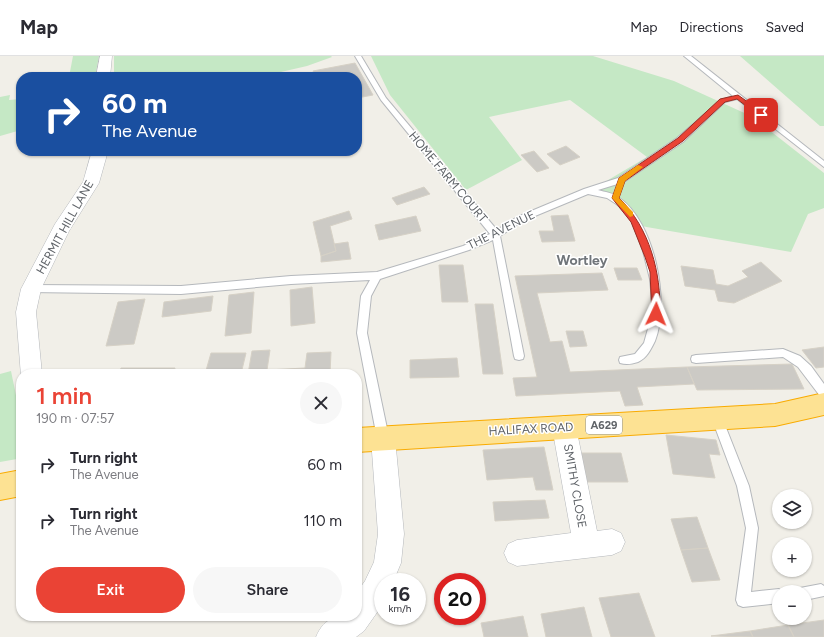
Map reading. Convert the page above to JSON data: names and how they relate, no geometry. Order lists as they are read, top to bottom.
{
  "streets": {
    "highway": ["A629", "HALIFAX ROAD"],
    "street": ["HERMIT HILL LANE", "SMITHY CLOSE"],
    "lane": ["HOME FARM COURT", "THE AVENUE"]
  },
  "crossings": [
    ["HOME FARM COURT", "THE AVENUE"],
    ["HERMIT HILL LANE", "THE AVENUE"],
    ["HALIFAX ROAD", "SMITHY CLOSE"]
  ],
  "districts": ["Wortley"],
  "page": {
    "header": "Map",
    "nav": ["Map", "Directions", "Saved"],
    "turn": ["60 m", "The Avenue"],
    "heading": ["1 min", "190 m · 07:57"],
    "list": [
      {
        "name": "Turn right",
        "note": "The Avenue",
        "value": "60 m"
      },
      {
        "name": "Turn right",
        "note": "The Avenue",
        "value": "110 m"
      }
    ],
    "map_buttons": ["+", "−"],
    "buttons": ["Exit", "Share"],
    "speed": "16 km/h",
    "limit": "20"
  }
}
